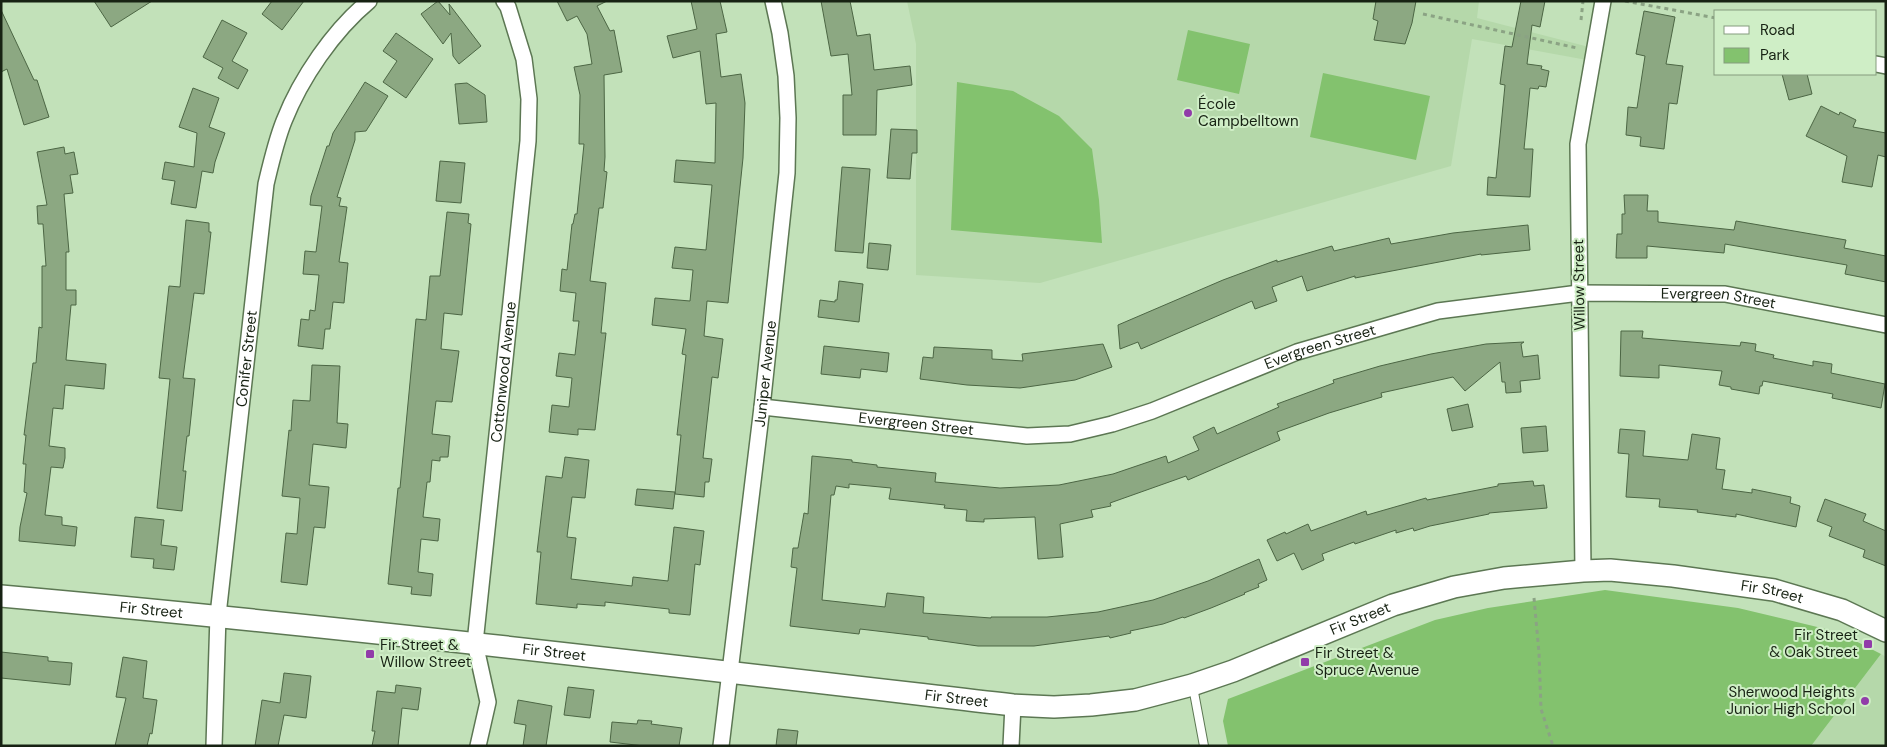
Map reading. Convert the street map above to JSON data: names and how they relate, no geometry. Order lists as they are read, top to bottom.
{
  "streets": {
    "street": [
      "Willow Street",
      "Evergreen Street",
      "Conifer Street",
      "Cottonwood Avenue",
      "Juniper Avenue",
      "Fir Street"
    ]
  },
  "crossings": [
    ["Willow Street", "Evergreen Street"],
    ["Willow Street", "Fir Street"],
    ["Evergreen Street", "Juniper Avenue"],
    ["Conifer Street", "Fir Street"],
    ["Cottonwood Avenue", "Fir Street"],
    ["Juniper Avenue", "Fir Street"]
  ],
  "places": {
    "other": ["École Campbelltown", "Sherwood Heights Junior High School"],
    "transit": ["Fir Street & Oak Street", "Fir Street & Willow Street", "Fir Street & Spruce Avenue"]
  },
  "legend": ["Road", "Park"]
}
